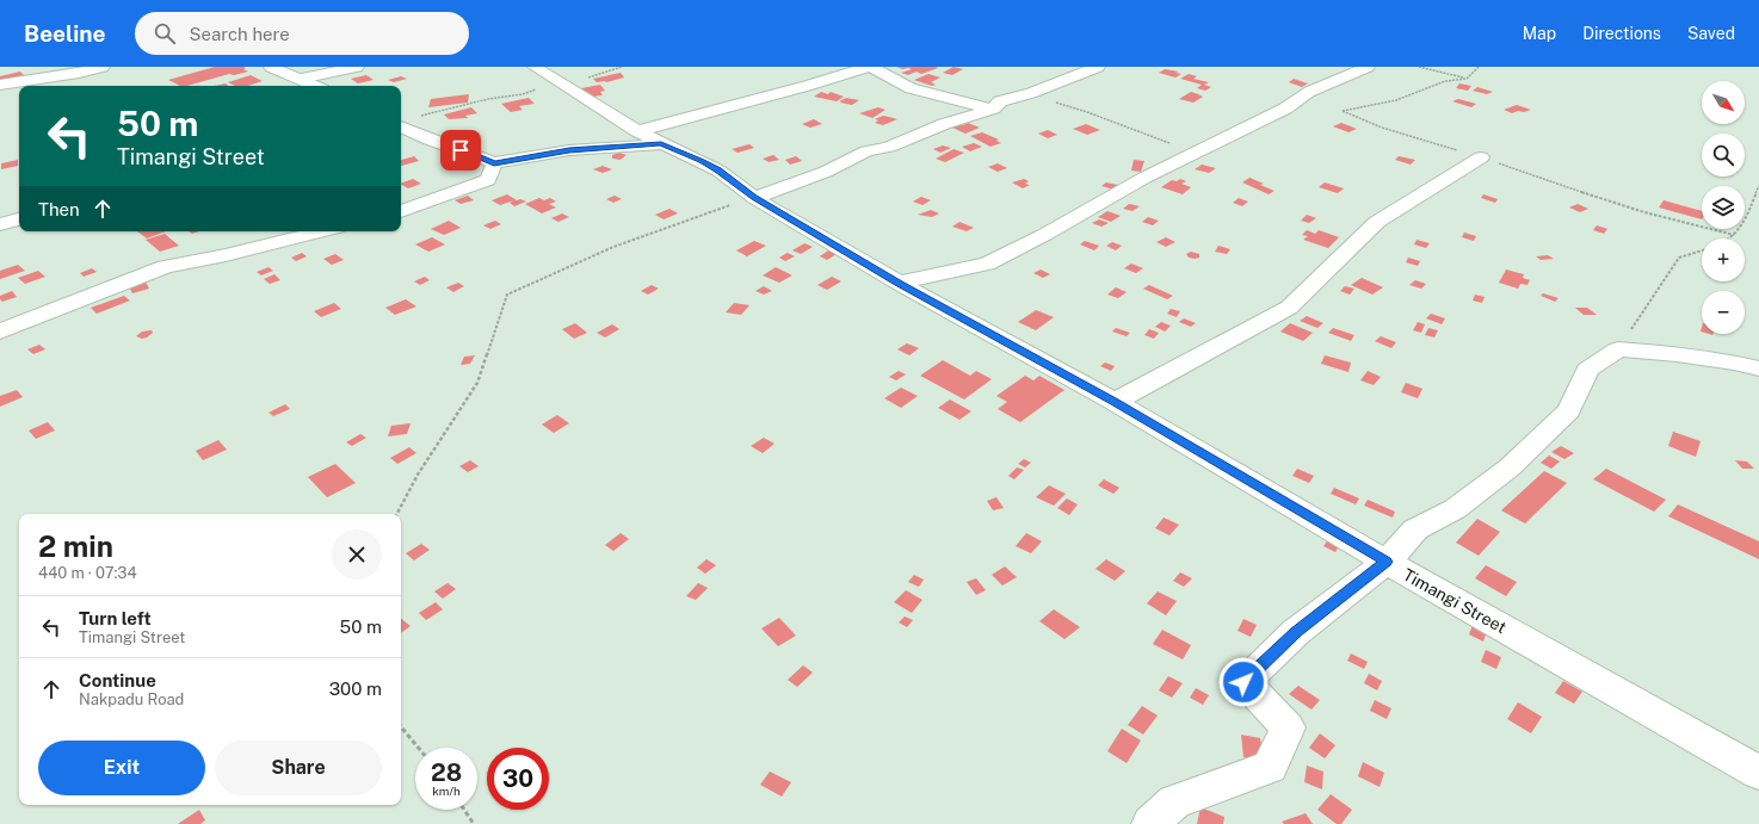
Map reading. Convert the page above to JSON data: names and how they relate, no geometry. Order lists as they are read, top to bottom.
{
  "streets": {
    "street": ["Timangi Street"]
  },
  "north": "bottom right",
  "page": {
    "header": "Beeline",
    "search": "Search here",
    "nav": ["Map", "Directions", "Saved"],
    "map_buttons": ["+", "−"],
    "turn": ["50 m", "Timangi Street"],
    "then": "Then",
    "heading": ["2 min", "440 m · 07:34"],
    "list": [
      {
        "name": "Turn left",
        "note": "Timangi Street",
        "value": "50 m"
      },
      {
        "name": "Continue",
        "note": "Nakpadu Road",
        "value": "300 m"
      }
    ],
    "buttons": ["Exit", "Share"],
    "speed": "28 km/h",
    "limit": "30"
  }
}
